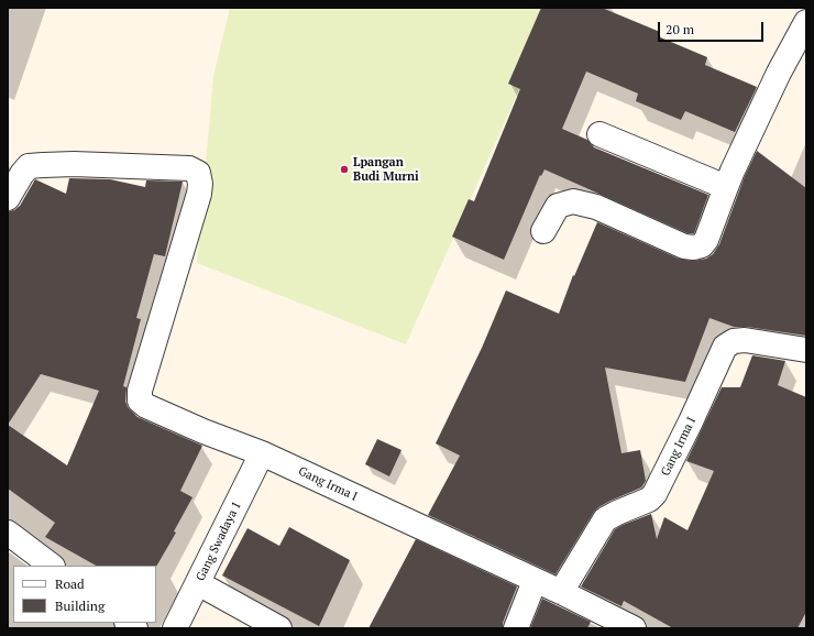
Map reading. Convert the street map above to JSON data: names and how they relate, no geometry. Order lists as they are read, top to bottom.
{
  "streets": {
    "street": ["Gang Irma I", "Gang Swadaya 1"]
  },
  "crossings": [
    ["Gang Irma I", "Gang Swadaya 1"]
  ],
  "places": ["Lpangan Budi Murni"],
  "legend": ["Road", "Building"],
  "scale_bar": "20 m"
}
